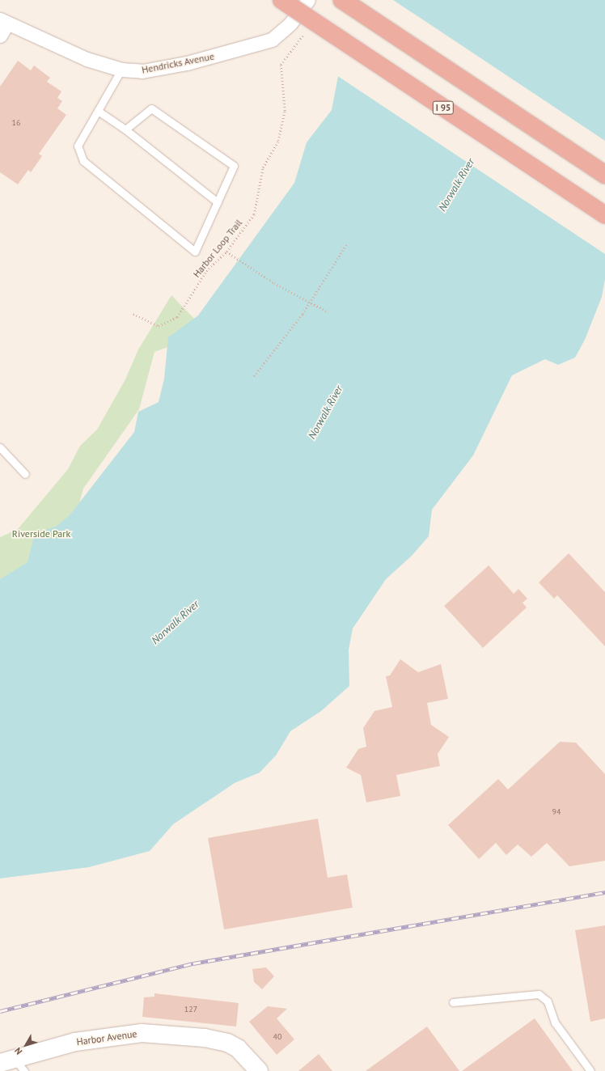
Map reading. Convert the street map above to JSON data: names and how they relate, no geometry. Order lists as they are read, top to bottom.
{
  "streets": {
    "highway": ["I 95"],
    "main road": ["Harbor Avenue"],
    "street": ["Hendricks Avenue"],
    "path": ["Harbor Loop Trail"]
  },
  "water": ["Norwalk River"],
  "parks": ["Riverside Park"],
  "house_numbers": [
    "16",
    "94",
    "127",
    "40"
  ],
  "north": "bottom left"
}
